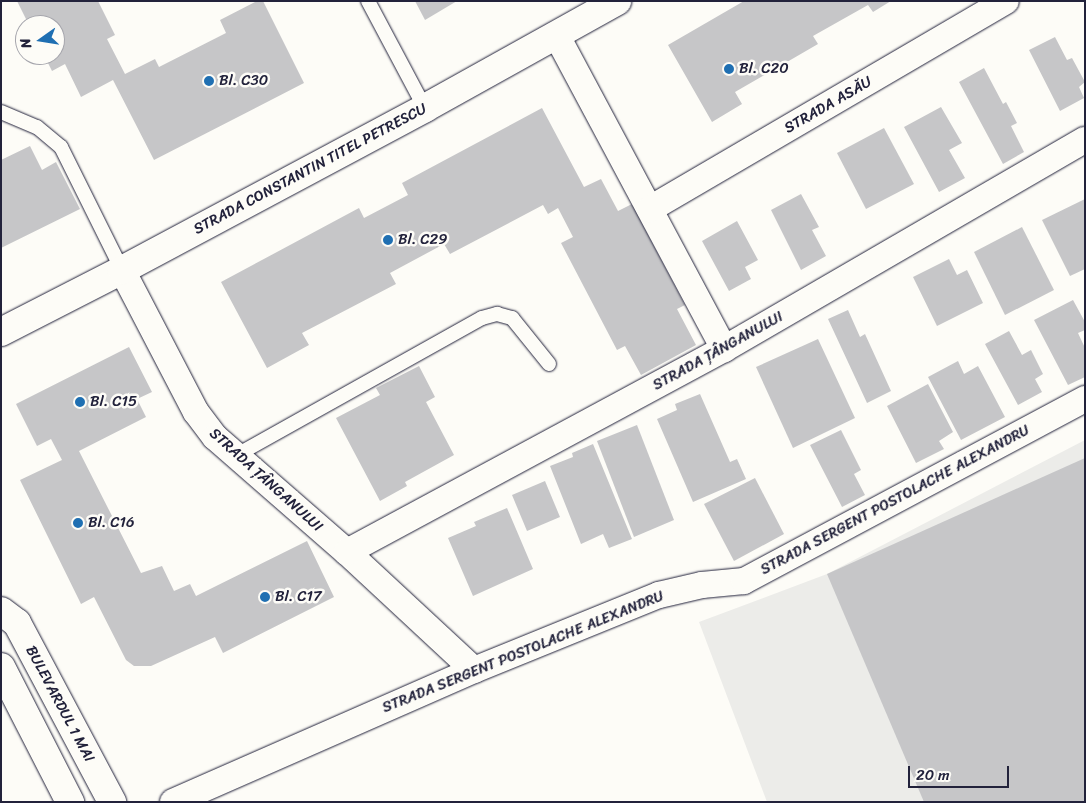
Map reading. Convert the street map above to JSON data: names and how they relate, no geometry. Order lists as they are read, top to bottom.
{
  "streets": {
    "street": [
      "STRADA ASĂU",
      "STRADA CONSTANTIN TITEL PETRESCU",
      "STRADA ȚÂNGANULUI",
      "STRADA SERGENT POSTOLACHE ALEXANDRU",
      "BULEVARDUL 1 MAI"
    ]
  },
  "crossings": [
    ["STRADA CONSTANTIN TITEL PETRESCU", "STRADA ȚÂNGANULUI"],
    ["STRADA ȚÂNGANULUI", "STRADA SERGENT POSTOLACHE ALEXANDRU"]
  ],
  "places": [
    "Bl. C20",
    "Bl. C30",
    "Bl. C29",
    "Bl. C15",
    "Bl. C16",
    "Bl. C17"
  ],
  "scale_bar": "20 m",
  "north": "left"
}
